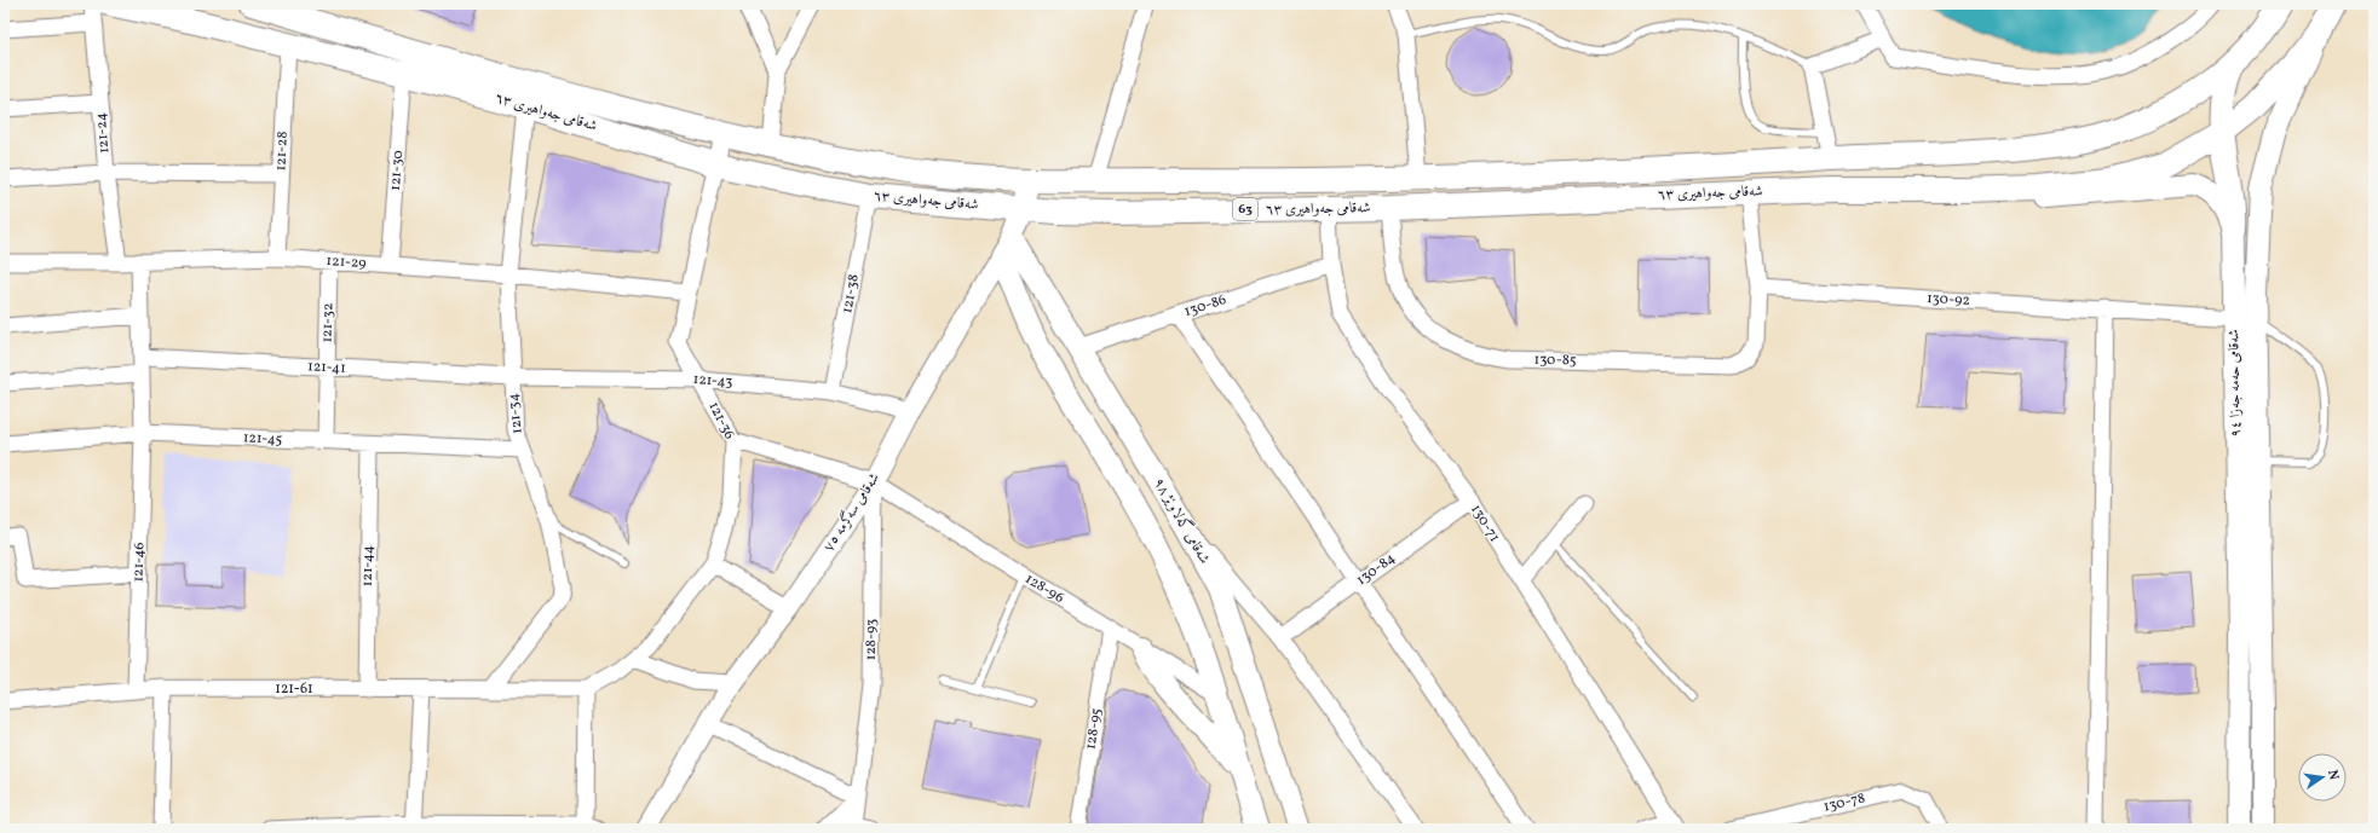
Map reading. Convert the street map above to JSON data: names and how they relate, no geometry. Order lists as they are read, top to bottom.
{
  "streets": {
    "main road": [
      "شەقامی جەواهیری ٦٣",
      "63",
      "شەقامی حەمە جەزا ٩٤",
      "شەقامی سەگرمە ٧٥",
      "شەقامی گەلاوێژ ٩٨"
    ],
    "street": [
      "121-24",
      "121-28",
      "121-30",
      "121-29",
      "121-38",
      "130-92",
      "130-86",
      "121-32",
      "130-85",
      "121-41",
      "121-43",
      "121-34",
      "121-36",
      "121-45",
      "130-71",
      "121-46",
      "121-44",
      "130-84",
      "128-96",
      "128-93",
      "121-61",
      "128-95",
      "130-78"
    ]
  },
  "crossings": [
    ["شەقامی جەواهیری ٦٣", "121-28"],
    ["شەقامی جەواهیری ٦٣", "121-30"],
    ["شەقامی جەواهیری ٦٣", "121-38"],
    ["شەقامی جەواهیری ٦٣", "130-85"],
    ["شەقامی جەواهیری ٦٣", "شەقامی حەمە جەزا ٩٤"],
    ["شەقامی جەواهیری ٦٣", "121-34"],
    ["شەقامی جەواهیری ٦٣", "121-36"],
    ["شەقامی جەواهیری ٦٣", "شەقامی سەگرمە ٧٥"],
    ["شەقامی جەواهیری ٦٣", "130-71"],
    ["121-24", "121-29"],
    ["121-28", "121-29"],
    ["121-30", "121-29"],
    ["121-29", "121-32"],
    ["121-29", "121-34"],
    ["121-29", "121-36"],
    ["121-29", "121-46"],
    ["121-38", "121-43"],
    ["130-92", "130-85"],
    ["130-92", "شەقامی حەمە جەزا ٩٤"],
    ["130-86", "شەقامی گەلاوێژ ٩٨"],
    ["130-86", "130-71"],
    ["121-32", "121-41"],
    ["121-32", "121-45"],
    ["121-41", "121-43"],
    ["121-41", "121-34"],
    ["121-41", "121-46"],
    ["121-43", "121-34"],
    ["121-43", "121-36"],
    ["121-43", "شەقامی سەگرمە ٧٥"],
    ["121-34", "121-45"],
    ["121-34", "121-61"],
    ["121-36", "128-96"],
    ["121-36", "121-61"],
    ["121-45", "121-46"],
    ["121-45", "121-44"],
    ["شەقامی سەگرمە ٧٥", "شەقامی گەلاوێژ ٩٨"],
    ["شەقامی سەگرمە ٧٥", "128-96"],
    ["شەقامی سەگرمە ٧٥", "128-93"],
    ["130-71", "130-84"],
    ["121-46", "121-61"],
    ["121-44", "121-61"],
    ["128-96", "128-93"],
    ["128-96", "128-95"]
  ],
  "north": "right"
}
